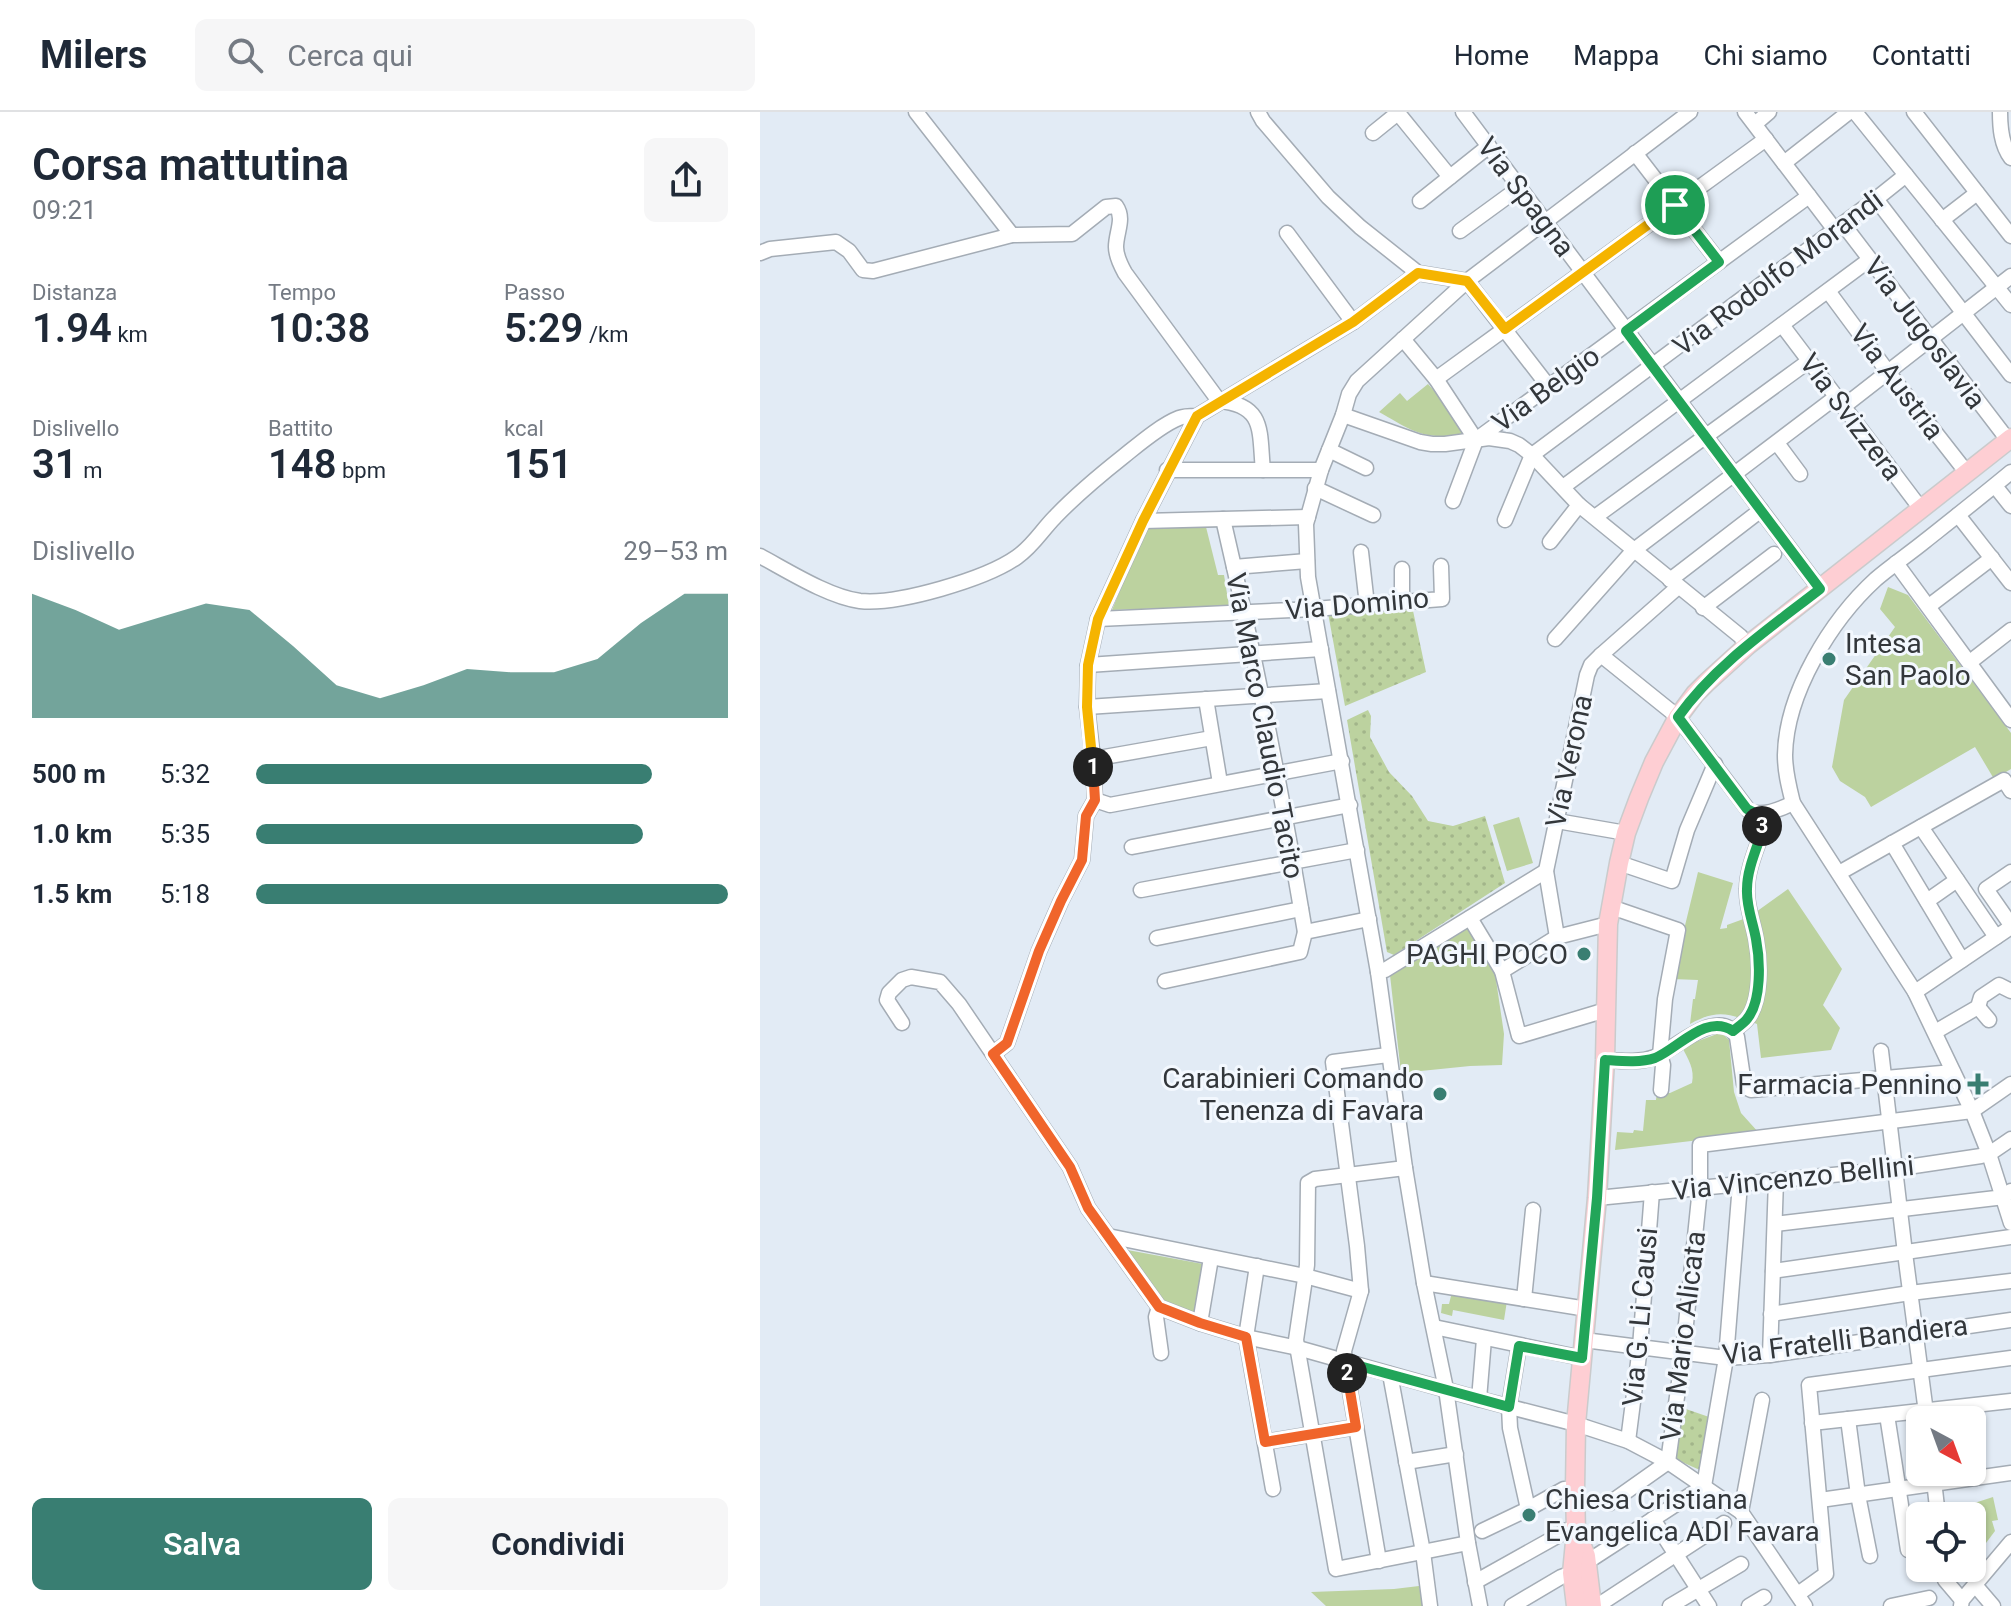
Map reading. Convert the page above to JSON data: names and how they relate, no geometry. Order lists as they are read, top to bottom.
{
  "streets": {
    "street": [
      "Via Spagna",
      "Via Rodolfo Morandi",
      "Via Jugoslavia",
      "Via Austria",
      "Via Belgio",
      "Via Svizzera",
      "Via Domino",
      "Via Marco Claudio Tacito",
      "Via Verona",
      "Via Vincenzo Bellini",
      "Via G. Li Causi",
      "Via Mario Alicata",
      "Via Fratelli Bandiera"
    ]
  },
  "crossings": [
    ["Via Spagna", "Via Rodolfo Morandi"],
    ["Via Spagna", "Via Belgio"],
    ["Via Spagna", "Via Verona"],
    ["Via Rodolfo Morandi", "Via Jugoslavia"],
    ["Via Jugoslavia", "Via Belgio"],
    ["Via Domino", "Via Marco Claudio Tacito"],
    ["Via Vincenzo Bellini", "Via G. Li Causi"],
    ["Via Vincenzo Bellini", "Via Mario Alicata"],
    ["Via G. Li Causi", "Via Fratelli Bandiera"],
    ["Via Mario Alicata", "Via Fratelli Bandiera"]
  ],
  "places": {
    "other": [
      "Intesa San Paolo",
      "PAGHI POCO",
      "Carabinieri Comando Tenenza di Favara",
      "Chiesa Cristiana Evangelica ADI Favara"
    ],
    "health": ["Farmacia Pennino"]
  },
  "north": "bottom right",
  "page": {
    "header": "Milers",
    "search": "Cerca qui",
    "nav": [
      "Home",
      "Mappa",
      "Chi siamo",
      "Contatti"
    ],
    "heading": ["Corsa mattutina", "09:21"],
    "stats": [
      ["Distanza", "1.94 km"],
      ["Tempo", "10:38"],
      ["Passo", "5:29 /km"],
      ["Dislivello", "31 m"],
      ["Battito", "148 bpm"],
      ["kcal", "151"]
    ],
    "chart": ["Dislivello", "29–53 m"],
    "list": [
      {
        "name": "500 m",
        "note": "5:32"
      },
      {
        "name": "1.0 km",
        "note": "5:35"
      },
      {
        "name": "1.5 km",
        "note": "5:18"
      }
    ],
    "pins": ["1", "3", "2"],
    "buttons": ["Salva", "Condividi"]
  }
}
